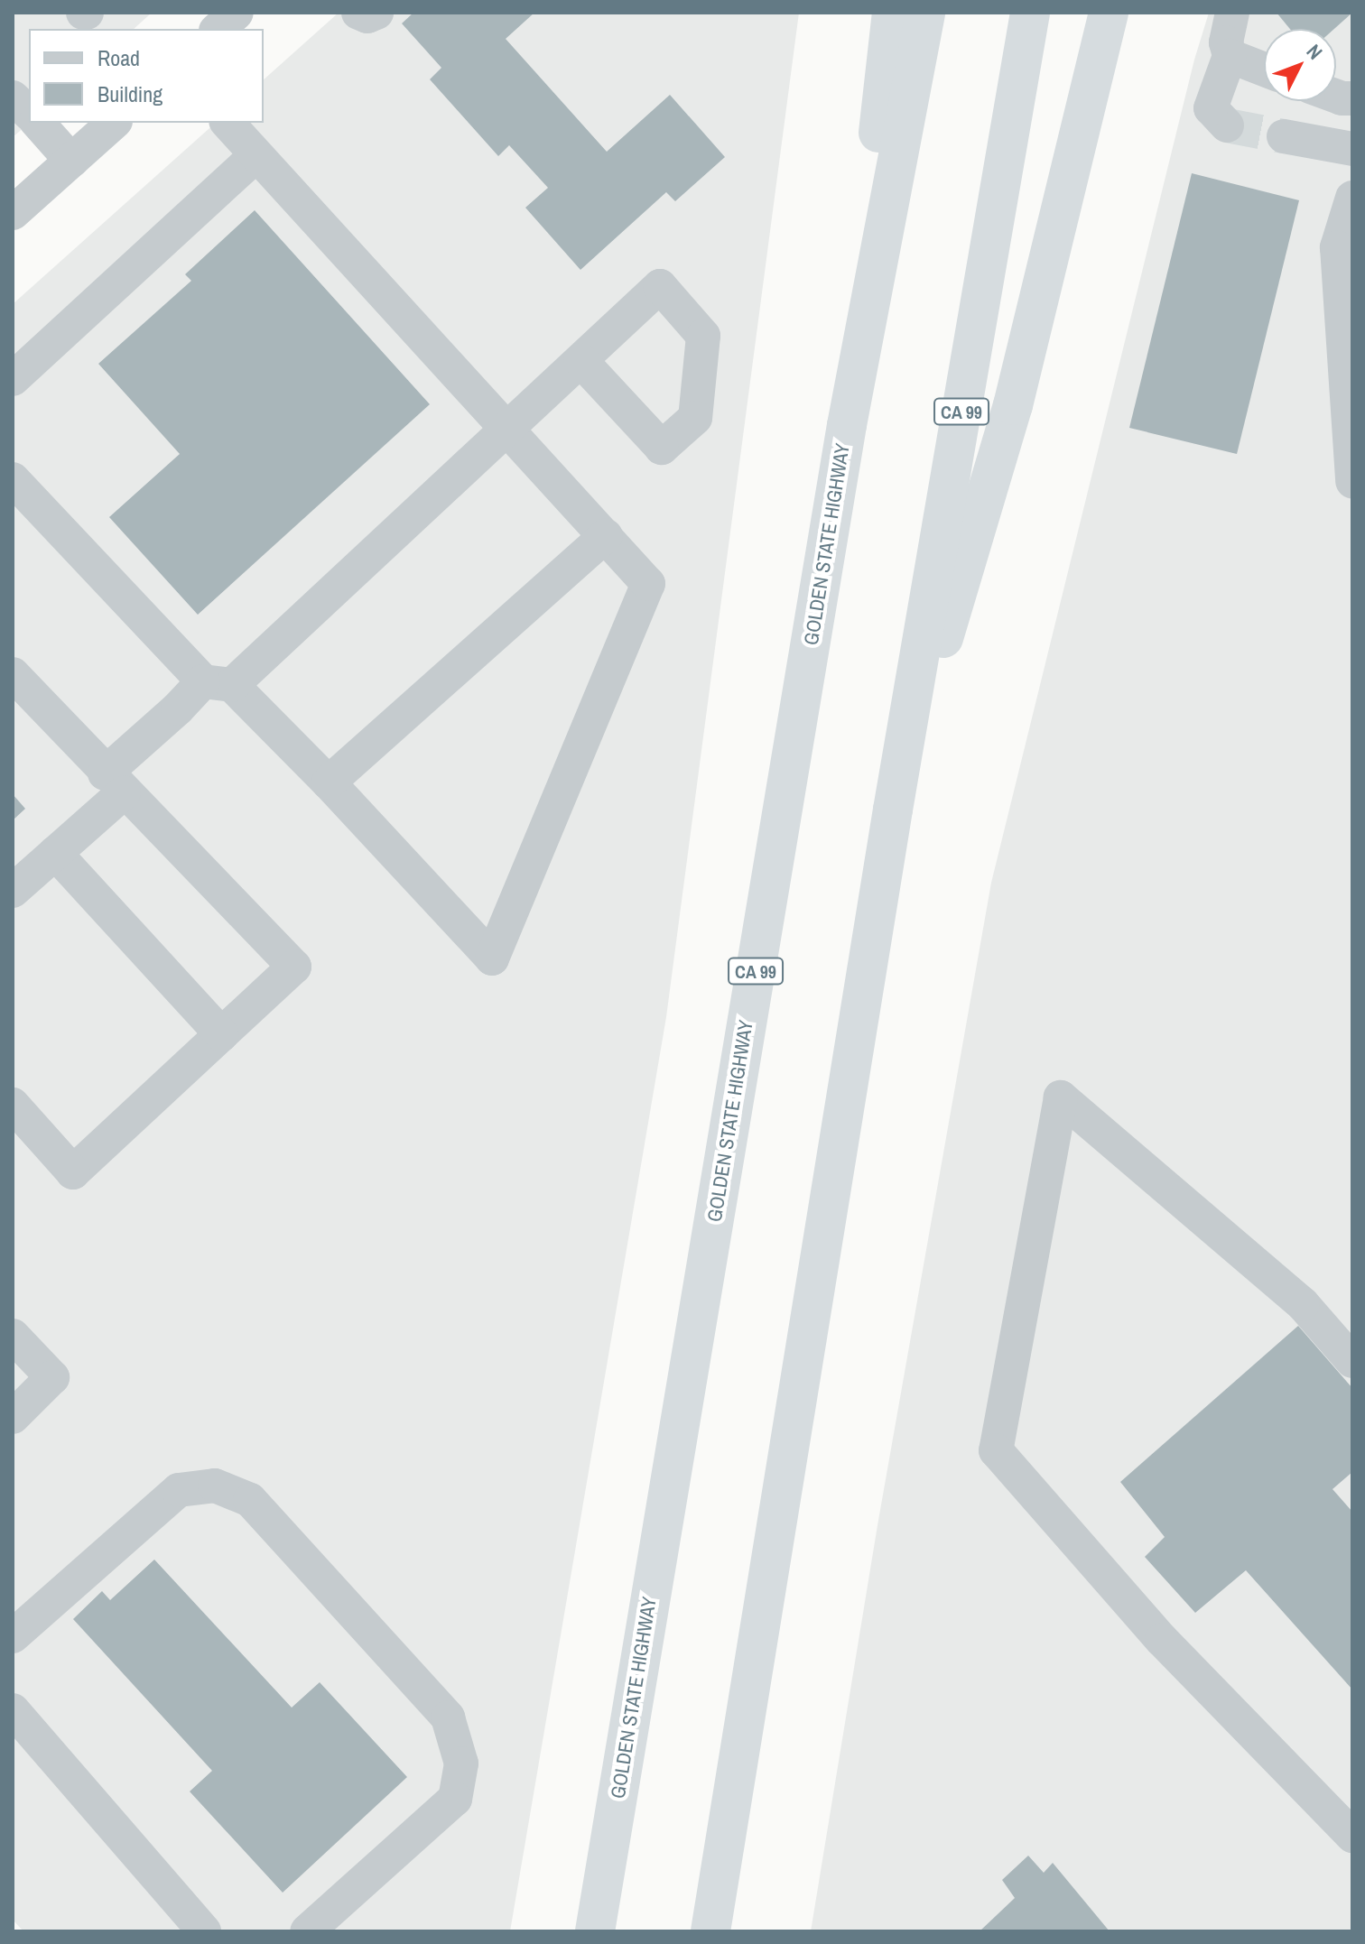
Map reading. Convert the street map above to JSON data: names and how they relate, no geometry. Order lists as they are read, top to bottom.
{
  "streets": {
    "highway": ["CA 99", "GOLDEN STATE HIGHWAY"]
  },
  "legend": ["Road", "Building"],
  "north": "top right"
}
